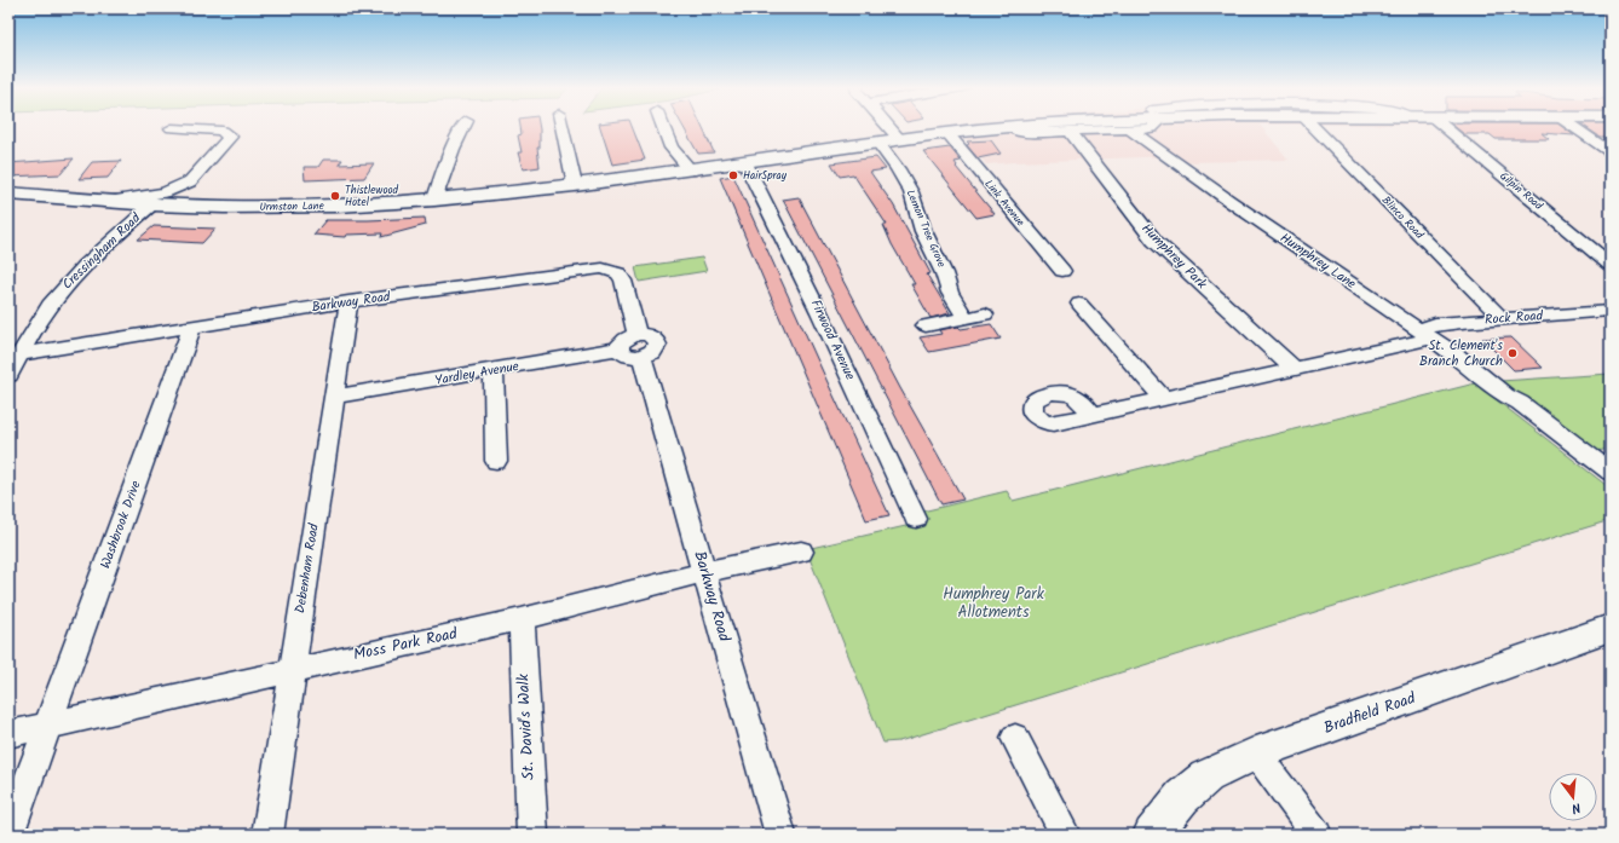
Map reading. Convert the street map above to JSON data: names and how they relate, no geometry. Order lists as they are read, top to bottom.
{
  "streets": {
    "main road": ["Urmston Lane"],
    "street": [
      "Gilpin Road",
      "Link Avenue",
      "Blinco Road",
      "Lemon Tree Grove",
      "Cressingham Road",
      "Humphrey Park",
      "Humphrey Lane",
      "Barkway Road",
      "Rock Road",
      "Firwood Avenue",
      "Yardley Avenue",
      "Washbrook Drive",
      "Debenham Road",
      "Moss Park Road",
      "Bradfield Road",
      "St. David's Walk"
    ]
  },
  "crossings": [
    ["Link Avenue", "Urmston Lane"],
    ["Urmston Lane", "Lemon Tree Grove"],
    ["Urmston Lane", "Cressingham Road"],
    ["Urmston Lane", "Firwood Avenue"],
    ["Blinco Road", "Rock Road"],
    ["Cressingham Road", "Barkway Road"],
    ["Humphrey Lane", "Rock Road"],
    ["Barkway Road", "Yardley Avenue"],
    ["Barkway Road", "Washbrook Drive"],
    ["Barkway Road", "Debenham Road"],
    ["Barkway Road", "Moss Park Road"],
    ["Yardley Avenue", "Debenham Road"],
    ["Washbrook Drive", "Moss Park Road"],
    ["Debenham Road", "Moss Park Road"],
    ["Moss Park Road", "St. David's Walk"]
  ],
  "parks": ["Humphrey Park Allotments"],
  "places": ["HairSpray", "Thistlewood Hotel", "St. Clement's Branch Church"],
  "north": "bottom"
}
